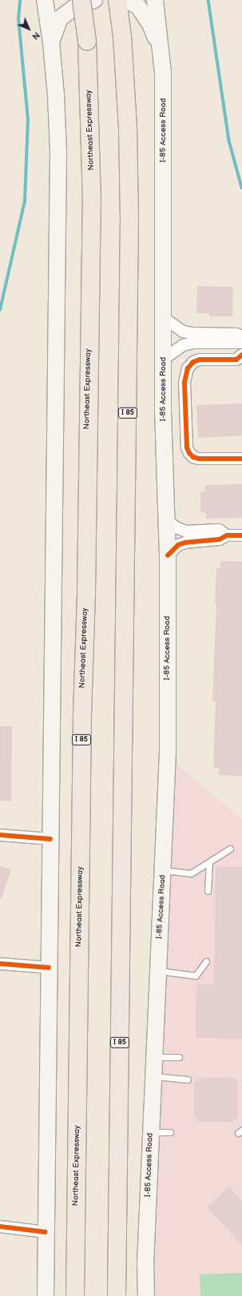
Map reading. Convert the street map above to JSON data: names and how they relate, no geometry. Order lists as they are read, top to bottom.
{
  "streets": {
    "highway": ["Northeast Expressway", "I 85"],
    "main road": ["I-85 Access Road"]
  },
  "north": "bottom right"
}
